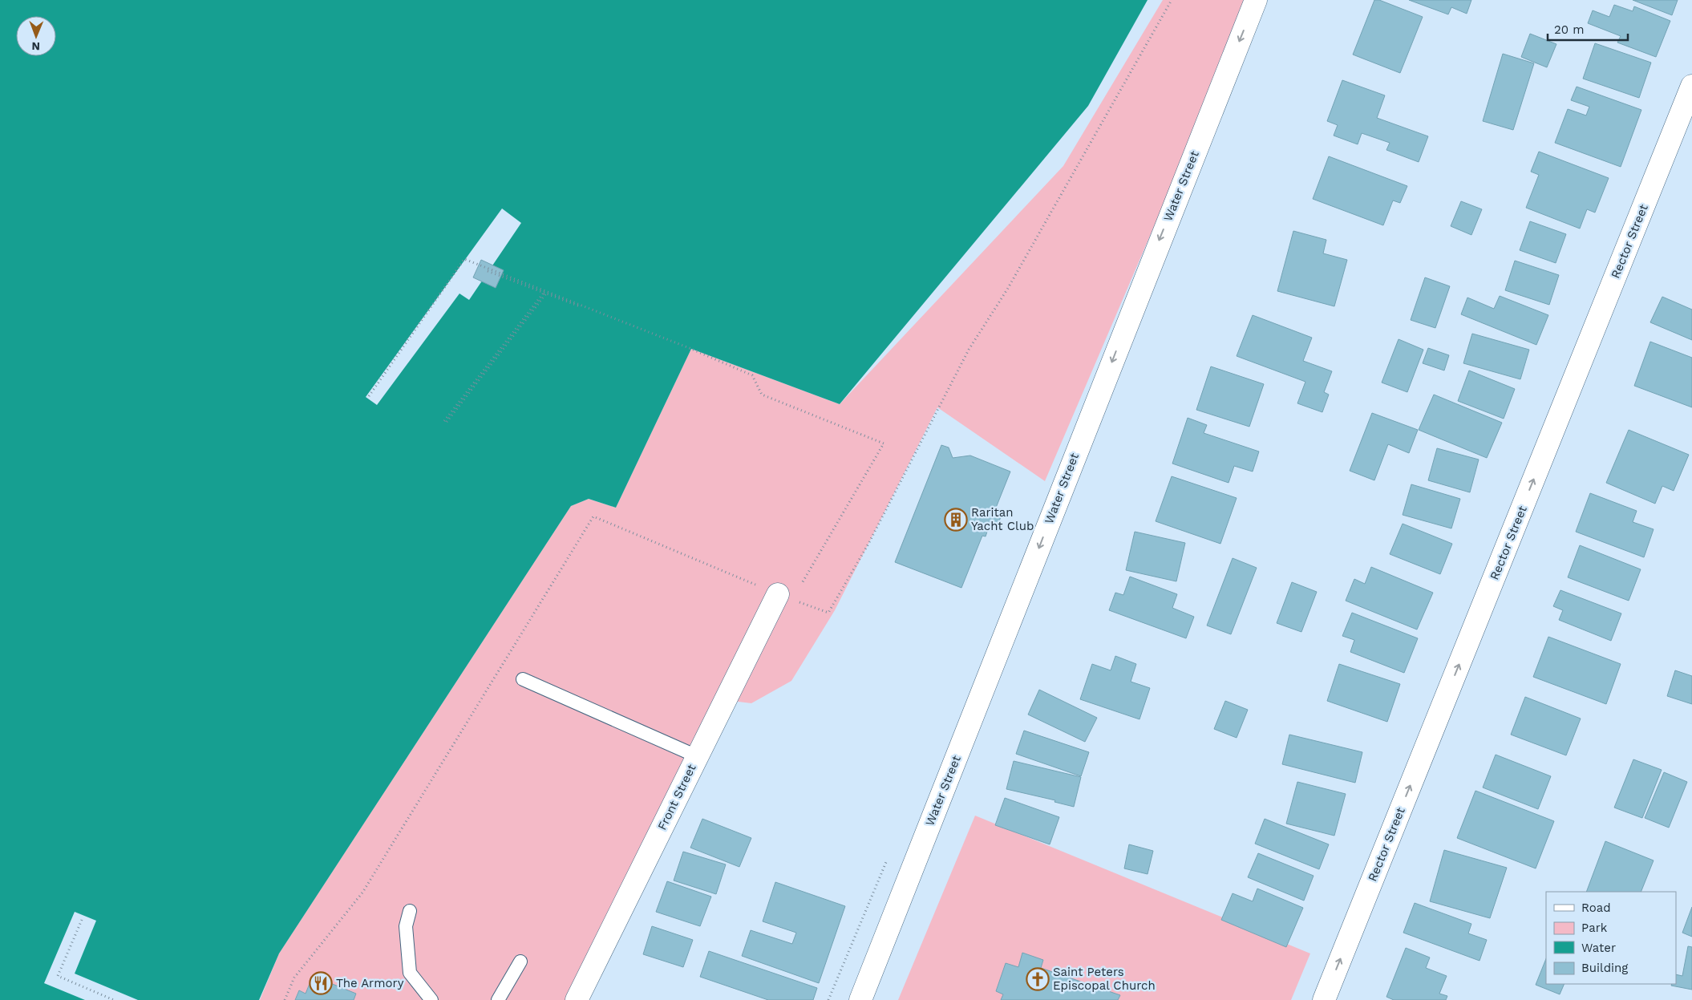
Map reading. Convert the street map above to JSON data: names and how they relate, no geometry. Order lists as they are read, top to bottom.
{
  "streets": {
    "street": ["Water Street", "Rector Street", "Front Street"]
  },
  "one_way": ["Water Street", "Rector Street"],
  "places": {
    "building": ["Raritan Yacht Club"],
    "church": ["Saint Peters Episcopal Church"],
    "restaurant": ["The Armory"]
  },
  "legend": [
    "Road",
    "Park",
    "Water",
    "Building"
  ],
  "scale_bar": "20 m",
  "north": "bottom"
}
